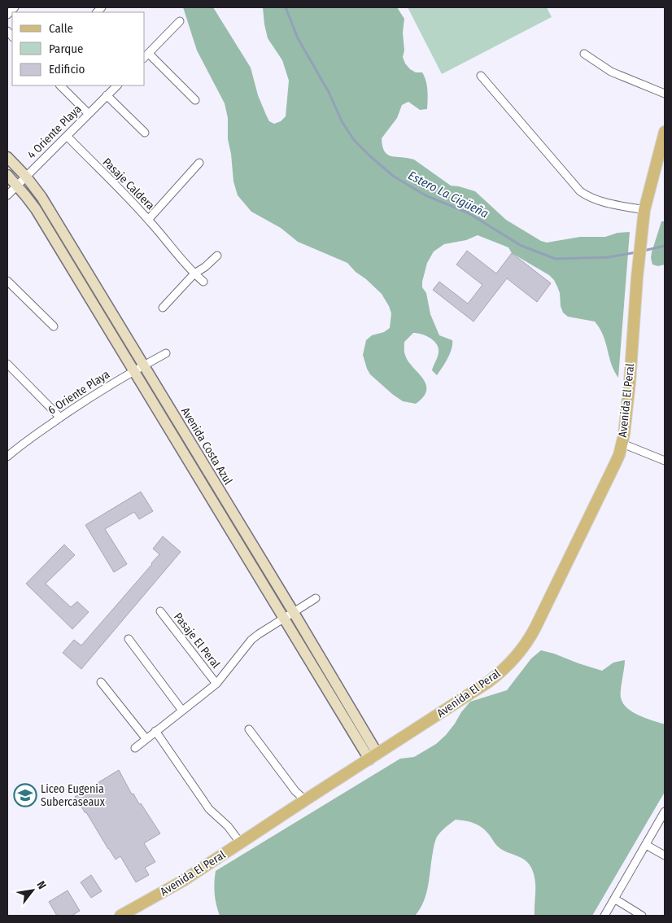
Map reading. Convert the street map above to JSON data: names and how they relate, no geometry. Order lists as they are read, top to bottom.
{
  "streets": {
    "main road": ["Avenida El Peral"],
    "street": [
      "4 Oriente Playa",
      "Pasaje Caldera",
      "6 Oriente Playa",
      "Avenida Costa Azul",
      "Pasaje El Peral"
    ]
  },
  "crossings": [
    ["4 Oriente Playa", "Pasaje Caldera"],
    ["4 Oriente Playa", "Avenida Costa Azul"],
    ["6 Oriente Playa", "Avenida Costa Azul"],
    ["Avenida El Peral", "Avenida Costa Azul"]
  ],
  "water": ["Estero La Cigüeña"],
  "places": {
    "school or university": ["Liceo Eugenia Subercaseaux"]
  },
  "legend": ["Calle", "Parque", "Edificio"],
  "north": "top right"
}
